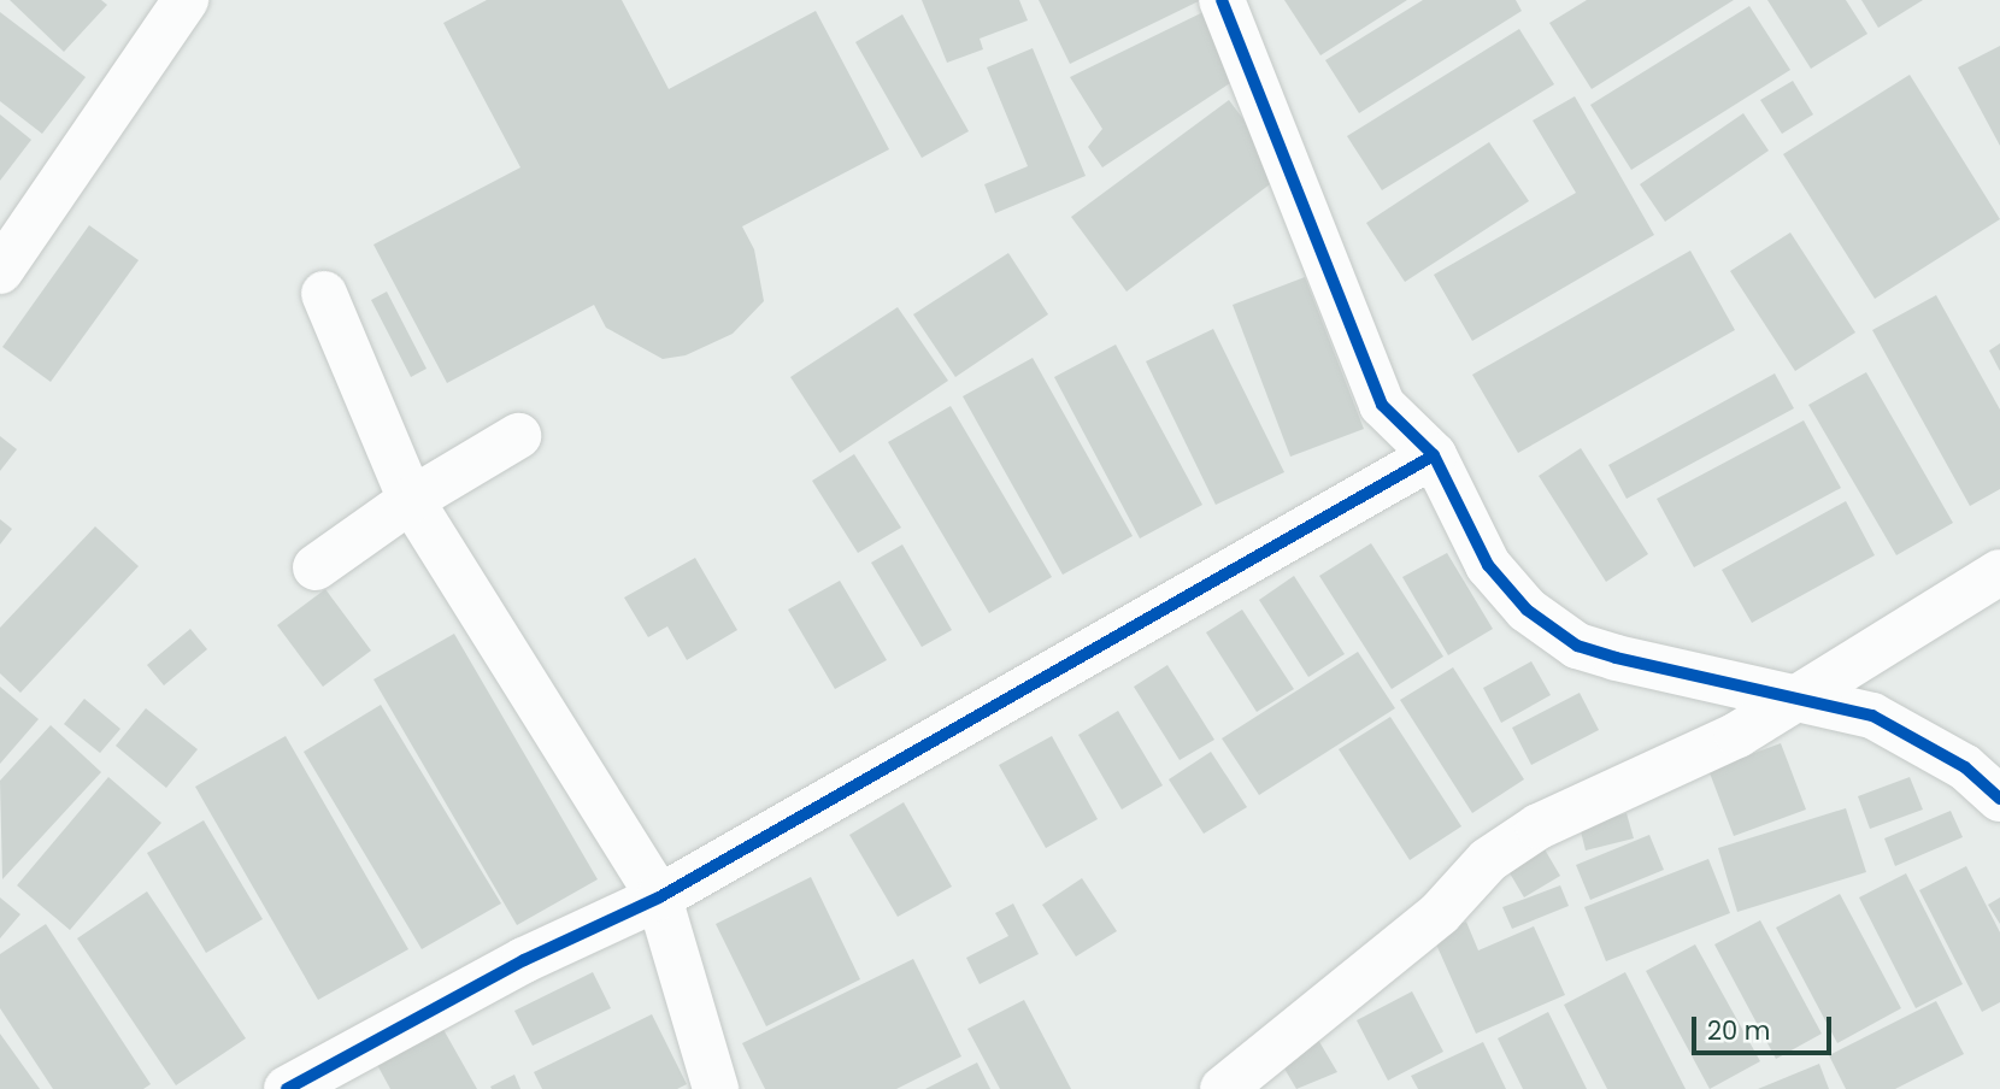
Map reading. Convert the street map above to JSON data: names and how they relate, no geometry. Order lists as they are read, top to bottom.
{
  "scale_bar": "20 m"
}
